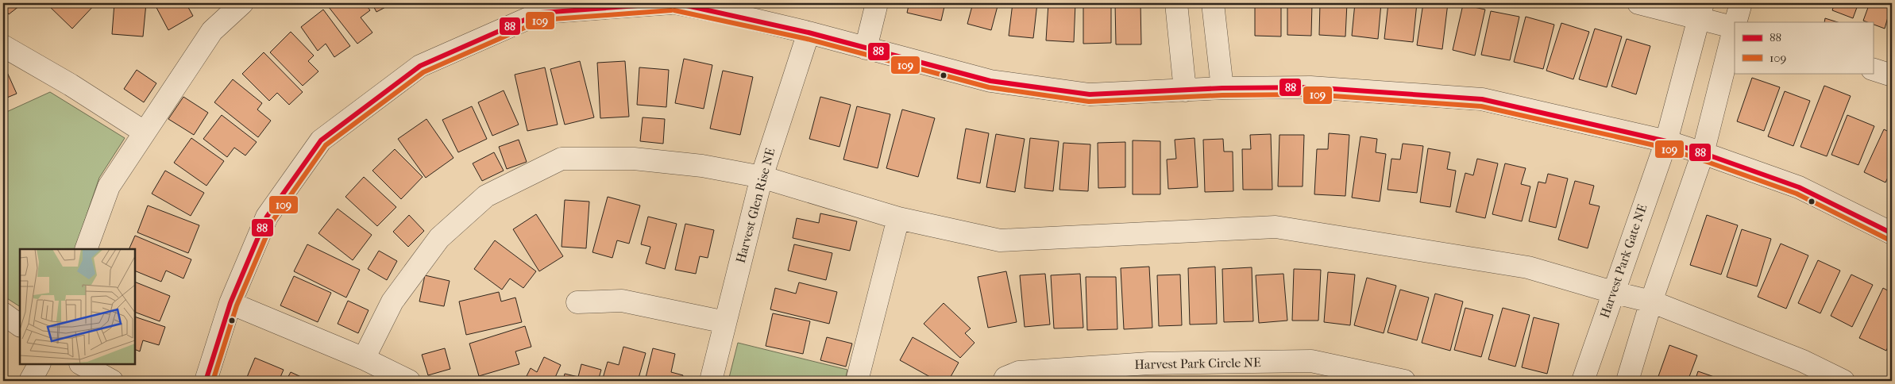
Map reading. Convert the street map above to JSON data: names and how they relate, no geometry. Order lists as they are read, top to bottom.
{
  "streets": {
    "street": ["Harvest Glen Rise NE", "Harvest Park Gate NE", "Harvest Park Circle NE"]
  },
  "lines": ["transit line 88", "transit line 109"],
  "legend": ["88", "109"]
}
